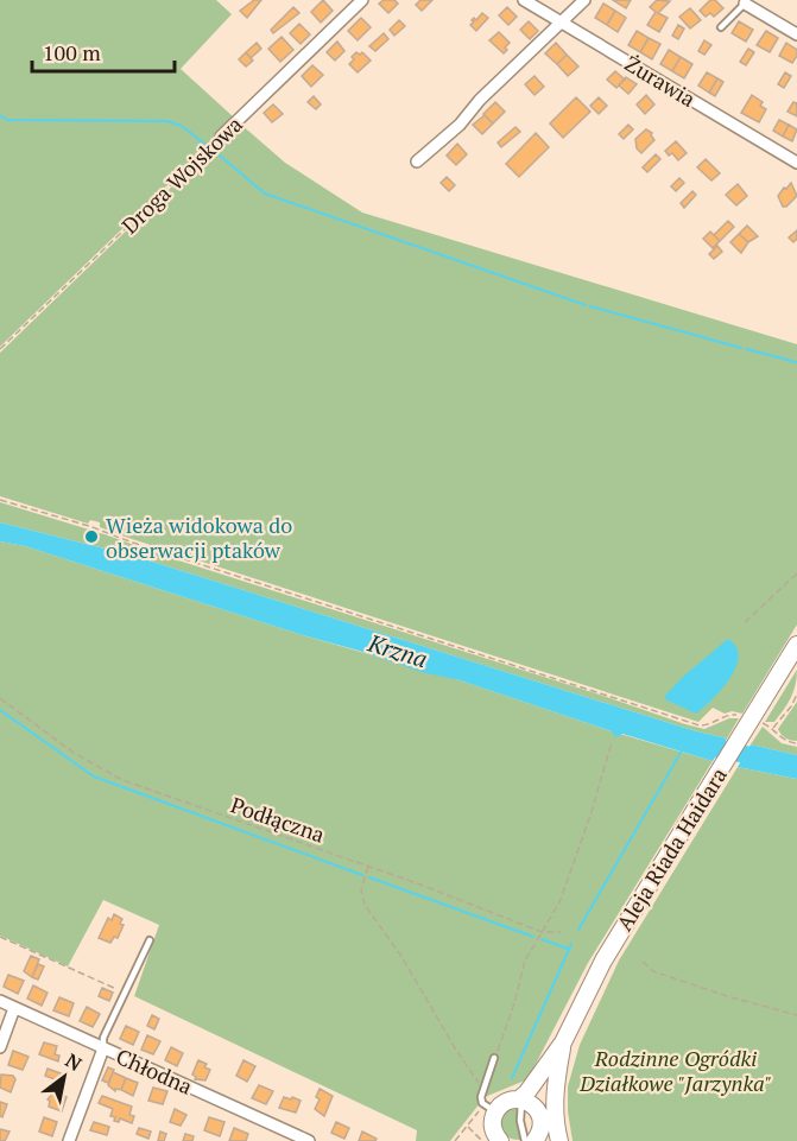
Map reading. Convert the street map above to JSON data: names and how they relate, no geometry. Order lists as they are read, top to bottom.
{
  "streets": {
    "street": [
      "Żurawia",
      "Droga Wojskowa",
      "Aleja Riada Haidara",
      "Chłodna"
    ],
    "path": ["Podłączna"]
  },
  "water": ["Krzna"],
  "parks": ["Rodzinne Ogródki Działkowe \"Jarzynka\""],
  "places": ["Wieża widokowa do obserwacji ptaków"],
  "scale_bar": "100 m",
  "north": "top right"
}
